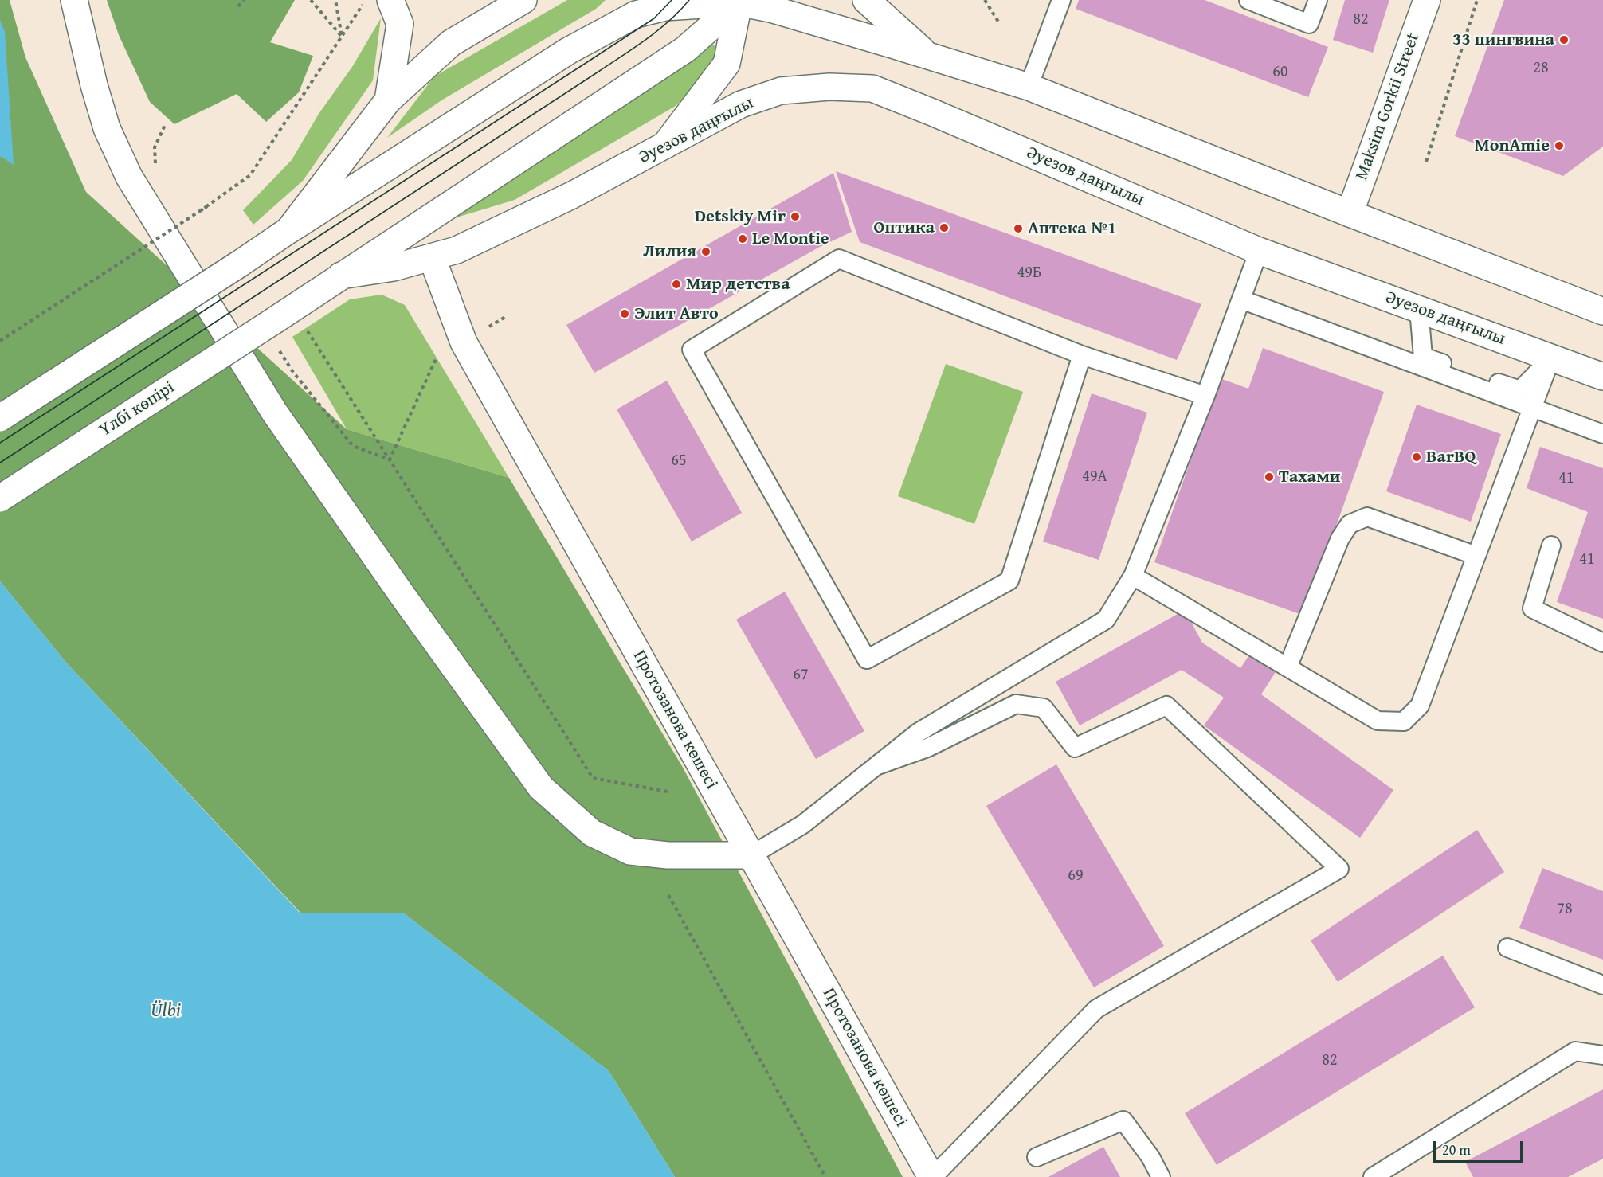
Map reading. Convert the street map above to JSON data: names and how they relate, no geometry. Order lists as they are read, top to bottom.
{
  "streets": {
    "main road": [
      "Maksim Gorkii Street",
      "Әуезов даңғылы",
      "Үлбі көпірі",
      "Протозанова көшесі"
    ]
  },
  "crossings": [
    ["Әуезов даңғылы", "Үлбі көпірі"],
    ["Әуезов даңғылы", "Протозанова көшесі"]
  ],
  "water": ["Ülbi"],
  "places": [
    "33 пингвина",
    "MonAmie",
    "Detskiy Mir",
    "Оптика",
    "Аптека №1",
    "Le Montie",
    "Лилия",
    "Мир детства",
    "Элит Авто",
    "BarBQ",
    "Тахами"
  ],
  "house_numbers": [
    "82",
    "28",
    "60",
    "49Б",
    "65",
    "49А",
    "41",
    "41",
    "67",
    "69",
    "78",
    "82"
  ],
  "scale_bar": "20 m"
}
